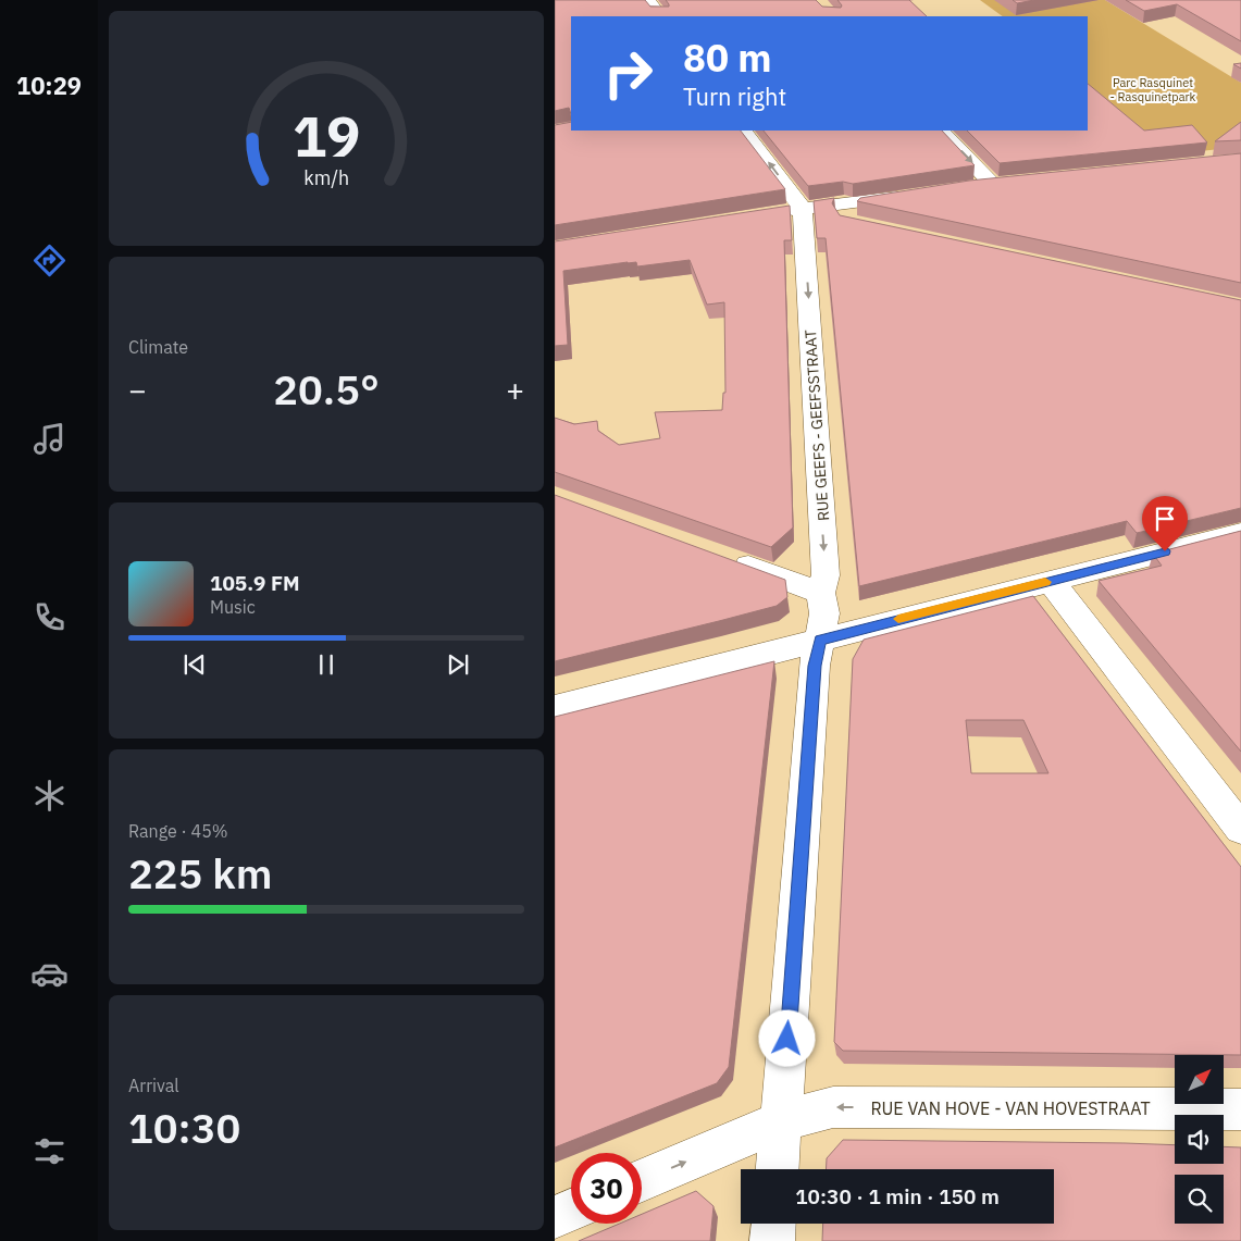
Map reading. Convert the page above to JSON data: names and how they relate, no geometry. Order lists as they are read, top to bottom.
{
  "streets": {
    "street": ["RUE GEEFS - GEEFSSTRAAT", "RUE VAN HOVE - VAN HOVESTRAAT"]
  },
  "crossings": [
    ["RUE GEEFS - GEEFSSTRAAT", "RUE VAN HOVE - VAN HOVESTRAAT"]
  ],
  "one_way": ["RUE GEEFS - GEEFSSTRAAT"],
  "parks": ["Parc Rasquinet - Rasquinetpark"],
  "north": "top right",
  "page": {
    "tabs": "10:29",
    "turn": ["80 m", "Turn right"],
    "tile": [
      "Climate",
      ["Range · 45%", "225 km"],
      ["Arrival", "10:30"]
    ],
    "heat": ["−", "20.5°", "+"],
    "song": ["105.9 FM", "Music"],
    "limit": "30",
    "trip": "10:30 · 1 min · 150 m",
    "gauge": ["19", "km/h"]
  }
}
